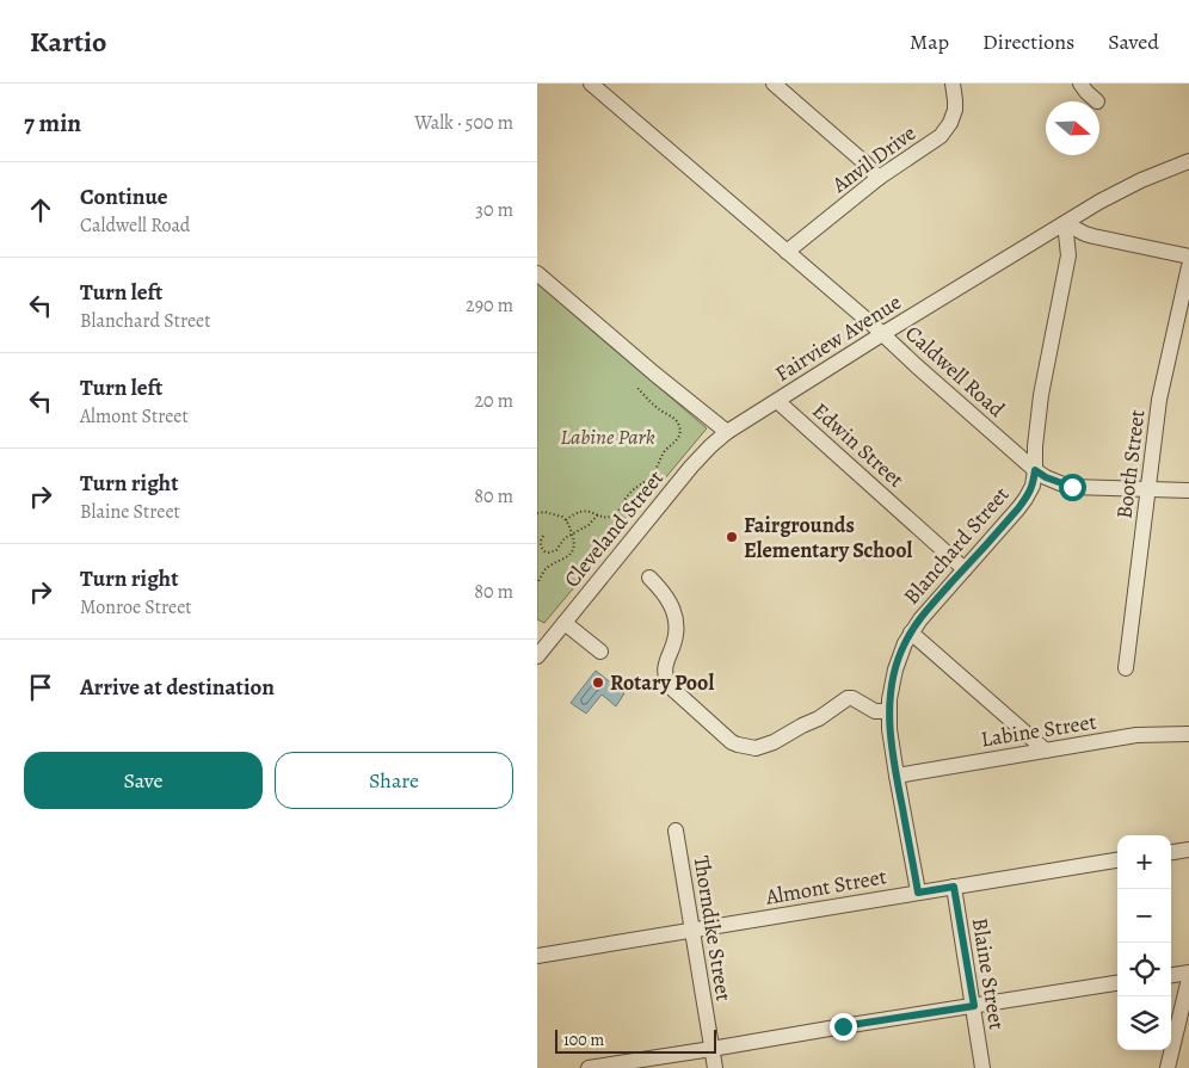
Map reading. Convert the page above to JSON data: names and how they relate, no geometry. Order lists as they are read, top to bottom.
{
  "streets": {
    "street": [
      "Anvil Drive",
      "Fairview Avenue",
      "Caldwell Road",
      "Edwin Street",
      "Booth Street",
      "Cleveland Street",
      "Blanchard Street",
      "Labine Street",
      "Almont Street",
      "Thorndike Street",
      "Blaine Street"
    ]
  },
  "crossings": [
    ["Anvil Drive", "Caldwell Road"],
    ["Fairview Avenue", "Caldwell Road"],
    ["Fairview Avenue", "Edwin Street"],
    ["Fairview Avenue", "Cleveland Street"],
    ["Fairview Avenue", "Blanchard Street"],
    ["Caldwell Road", "Booth Street"],
    ["Caldwell Road", "Blanchard Street"],
    ["Edwin Street", "Blanchard Street"],
    ["Blanchard Street", "Labine Street"],
    ["Blanchard Street", "Almont Street"],
    ["Almont Street", "Thorndike Street"],
    ["Almont Street", "Blaine Street"]
  ],
  "parks": ["Labine Park"],
  "places": ["Fairgrounds Elementary School", "Rotary Pool"],
  "scale_bar": "100 m",
  "north": "right",
  "page": {
    "header": "Kartio",
    "nav": ["Map", "Directions", "Saved"],
    "heading": ["7 min", "Walk · 500 m"],
    "list": [
      ["Continue", "Caldwell Road", "30 m"],
      ["Turn left", "Blanchard Street", "290 m"],
      ["Turn left", "Almont Street", "20 m"],
      ["Turn right", "Blaine Street", "80 m"],
      ["Turn right", "Monroe Street", "80 m"],
      "Arrive at destination"
    ],
    "buttons": ["Save", "Share"],
    "map_buttons": ["+", "−"],
    "scale": "100 m"
  }
}
